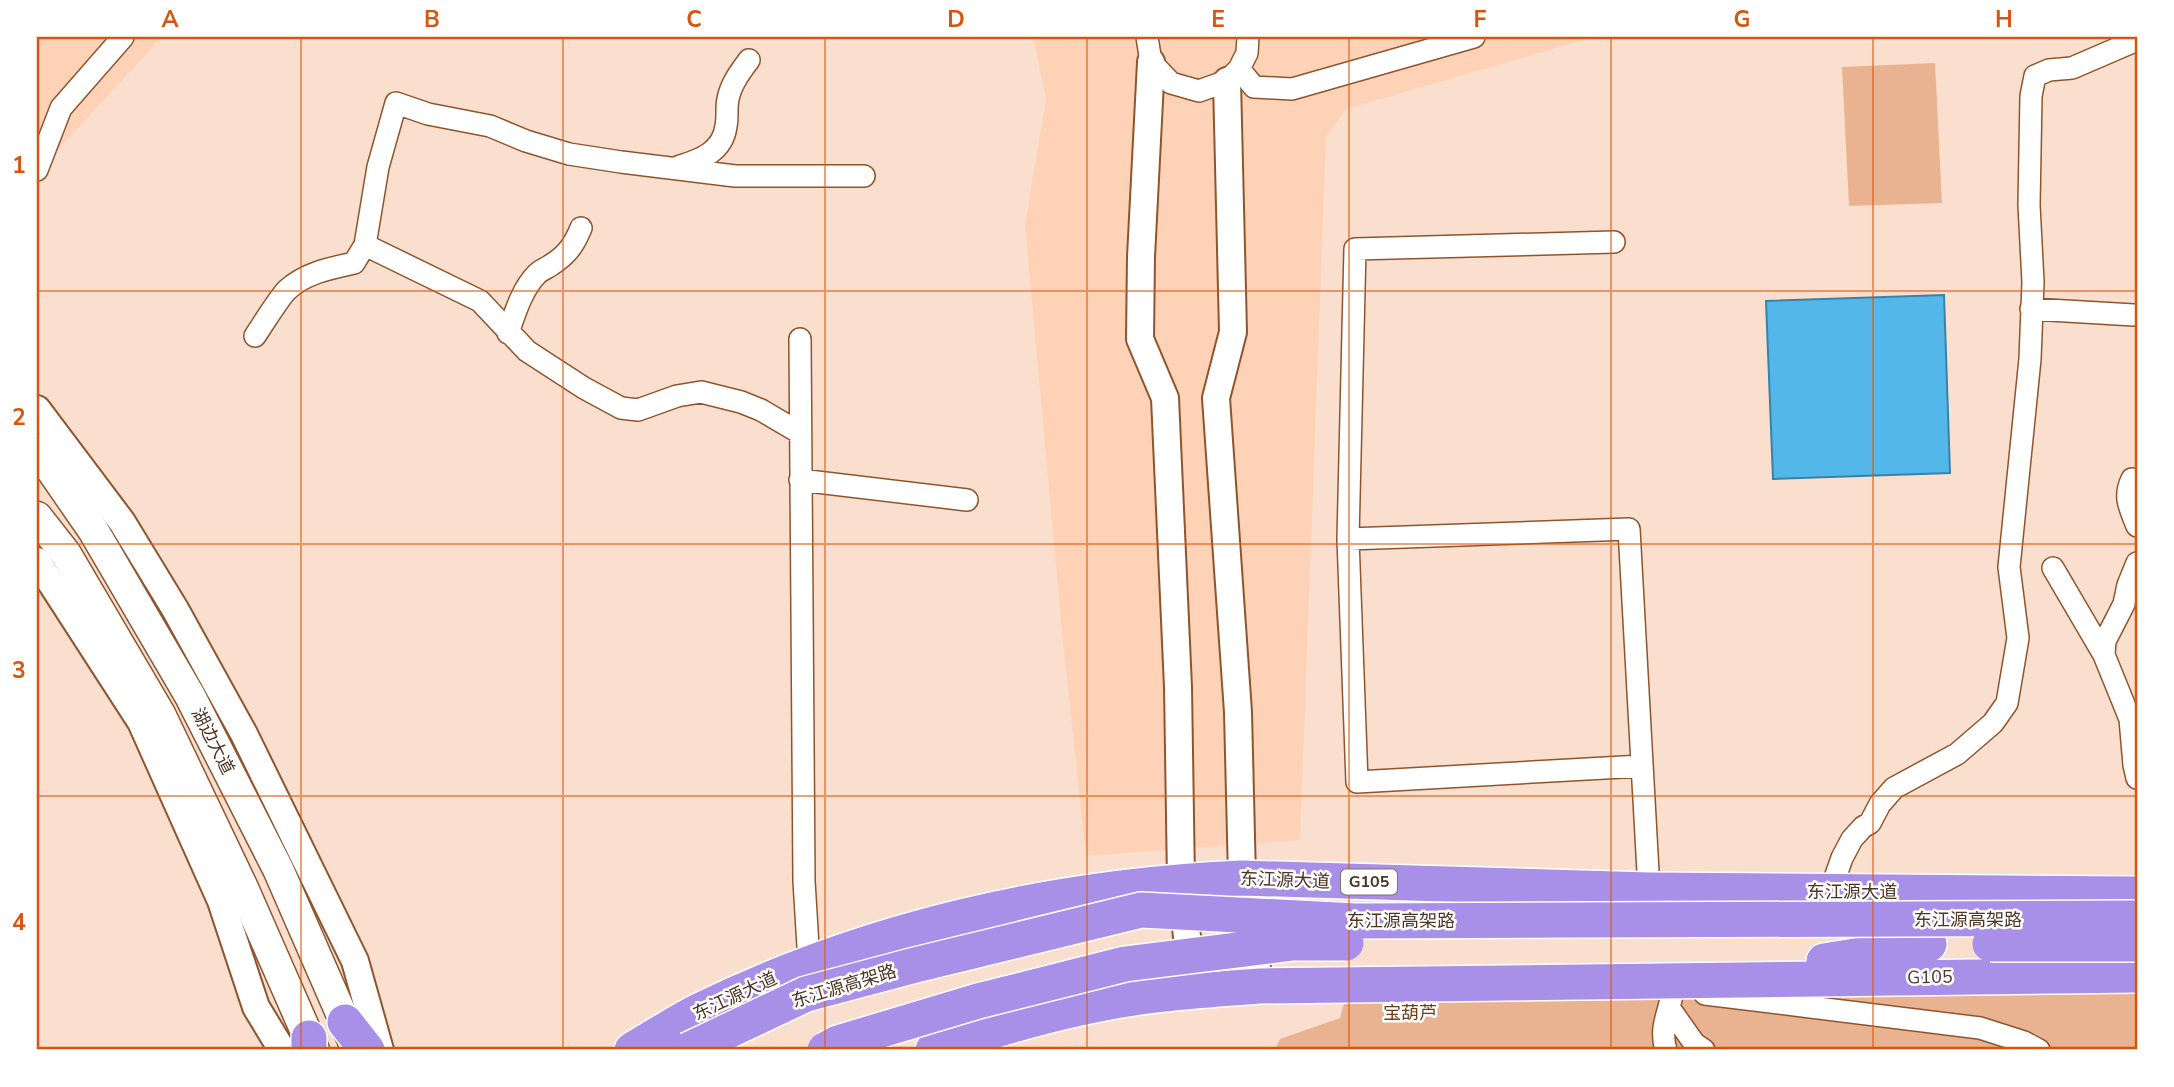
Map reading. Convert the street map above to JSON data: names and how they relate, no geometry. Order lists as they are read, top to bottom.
{
  "streets": {
    "highway": ["东江源大道", "G105", "东江源高架路"],
    "main road": ["湖边大道"]
  },
  "parks": ["宝葫芦"],
  "grid": {
    "columns": [
      "A",
      "B",
      "C",
      "D",
      "E",
      "F",
      "G",
      "H"
    ],
    "rows": [
      "1",
      "2",
      "3",
      "4"
    ]
  }
}
